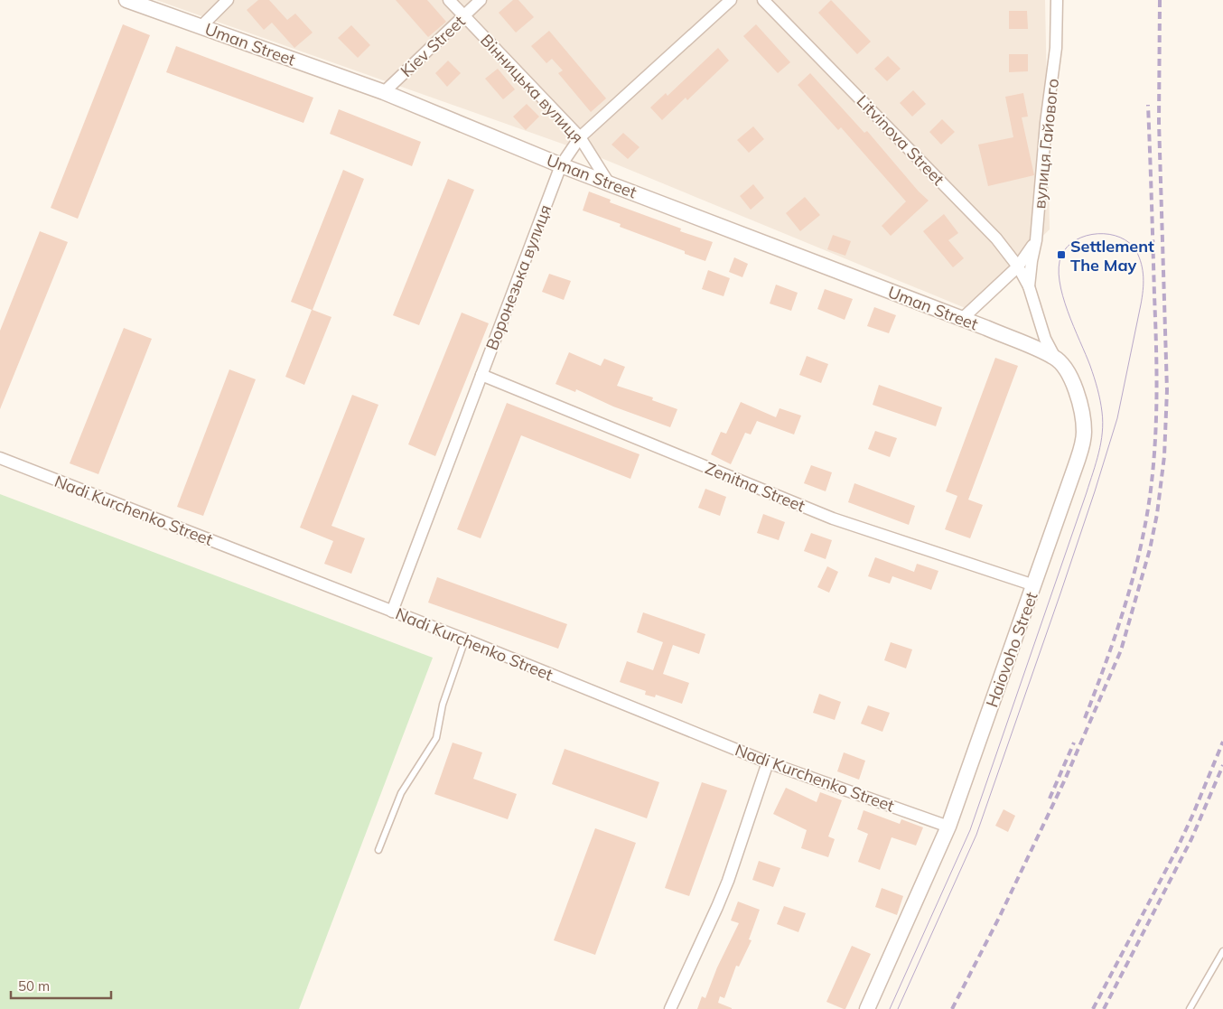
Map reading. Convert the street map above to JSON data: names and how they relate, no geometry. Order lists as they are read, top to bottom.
{
  "streets": {
    "street": [
      "Uman Street",
      "Kiev Street",
      "Вінницька вулиця",
      "Litvinova Street",
      "вулиця Гайового",
      "Воронезька вулиця",
      "Zenitna Street",
      "Nadi Kurchenko Street",
      "Haiovoho Street"
    ]
  },
  "crossings": [
    ["Uman Street", "Kiev Street"],
    ["Uman Street", "Вінницька вулиця"],
    ["Uman Street", "Воронезька вулиця"],
    ["Uman Street", "Haiovoho Street"],
    ["Kiev Street", "Вінницька вулиця"],
    ["Вінницька вулиця", "Воронезька вулиця"],
    ["Litvinova Street", "вулиця Гайового"],
    ["Litvinova Street", "Haiovoho Street"],
    ["вулиця Гайового", "Haiovoho Street"],
    ["Воронезька вулиця", "Zenitna Street"],
    ["Воронезька вулиця", "Nadi Kurchenko Street"],
    ["Zenitna Street", "Haiovoho Street"],
    ["Nadi Kurchenko Street", "Haiovoho Street"]
  ],
  "places": {
    "transit": ["Settlement The May"]
  },
  "scale_bar": "50 m"
}
